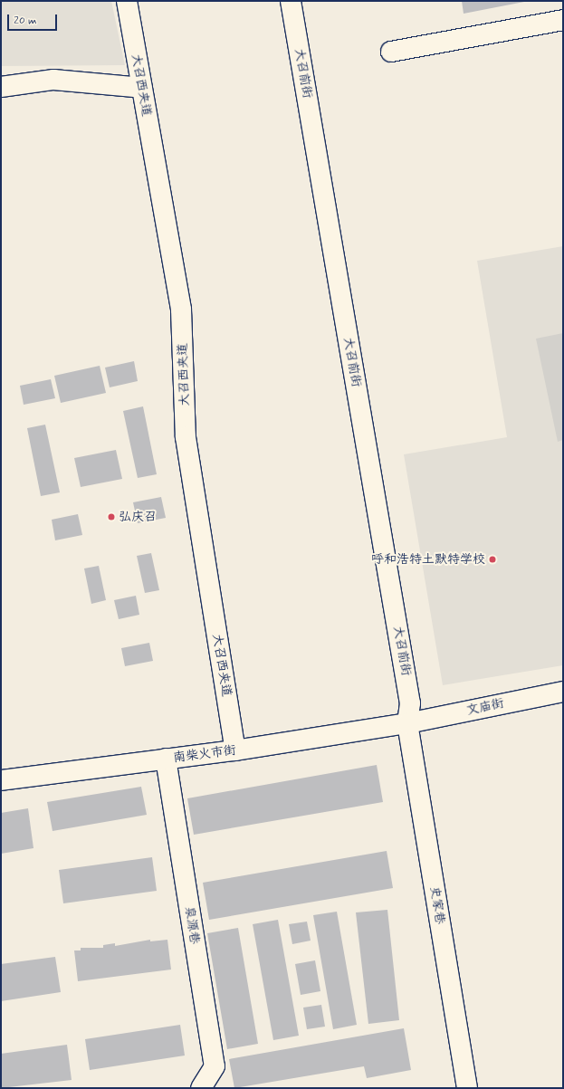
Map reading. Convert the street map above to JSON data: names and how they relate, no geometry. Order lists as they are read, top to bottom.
{
  "streets": {
    "street": [
      "大召前街",
      "大召西夹道",
      "文庙街",
      "南柴火市街",
      "史家巷",
      "泉源巷"
    ]
  },
  "crossings": [
    ["大召前街", "文庙街"],
    ["大召前街", "南柴火市街"],
    ["大召前街", "史家巷"],
    ["大召西夹道", "南柴火市街"],
    ["文庙街", "南柴火市街"],
    ["文庙街", "史家巷"],
    ["南柴火市街", "史家巷"],
    ["南柴火市街", "泉源巷"]
  ],
  "places": ["弘庆召", "呼和浩特土默特学校"],
  "scale_bar": "20 m"
}
